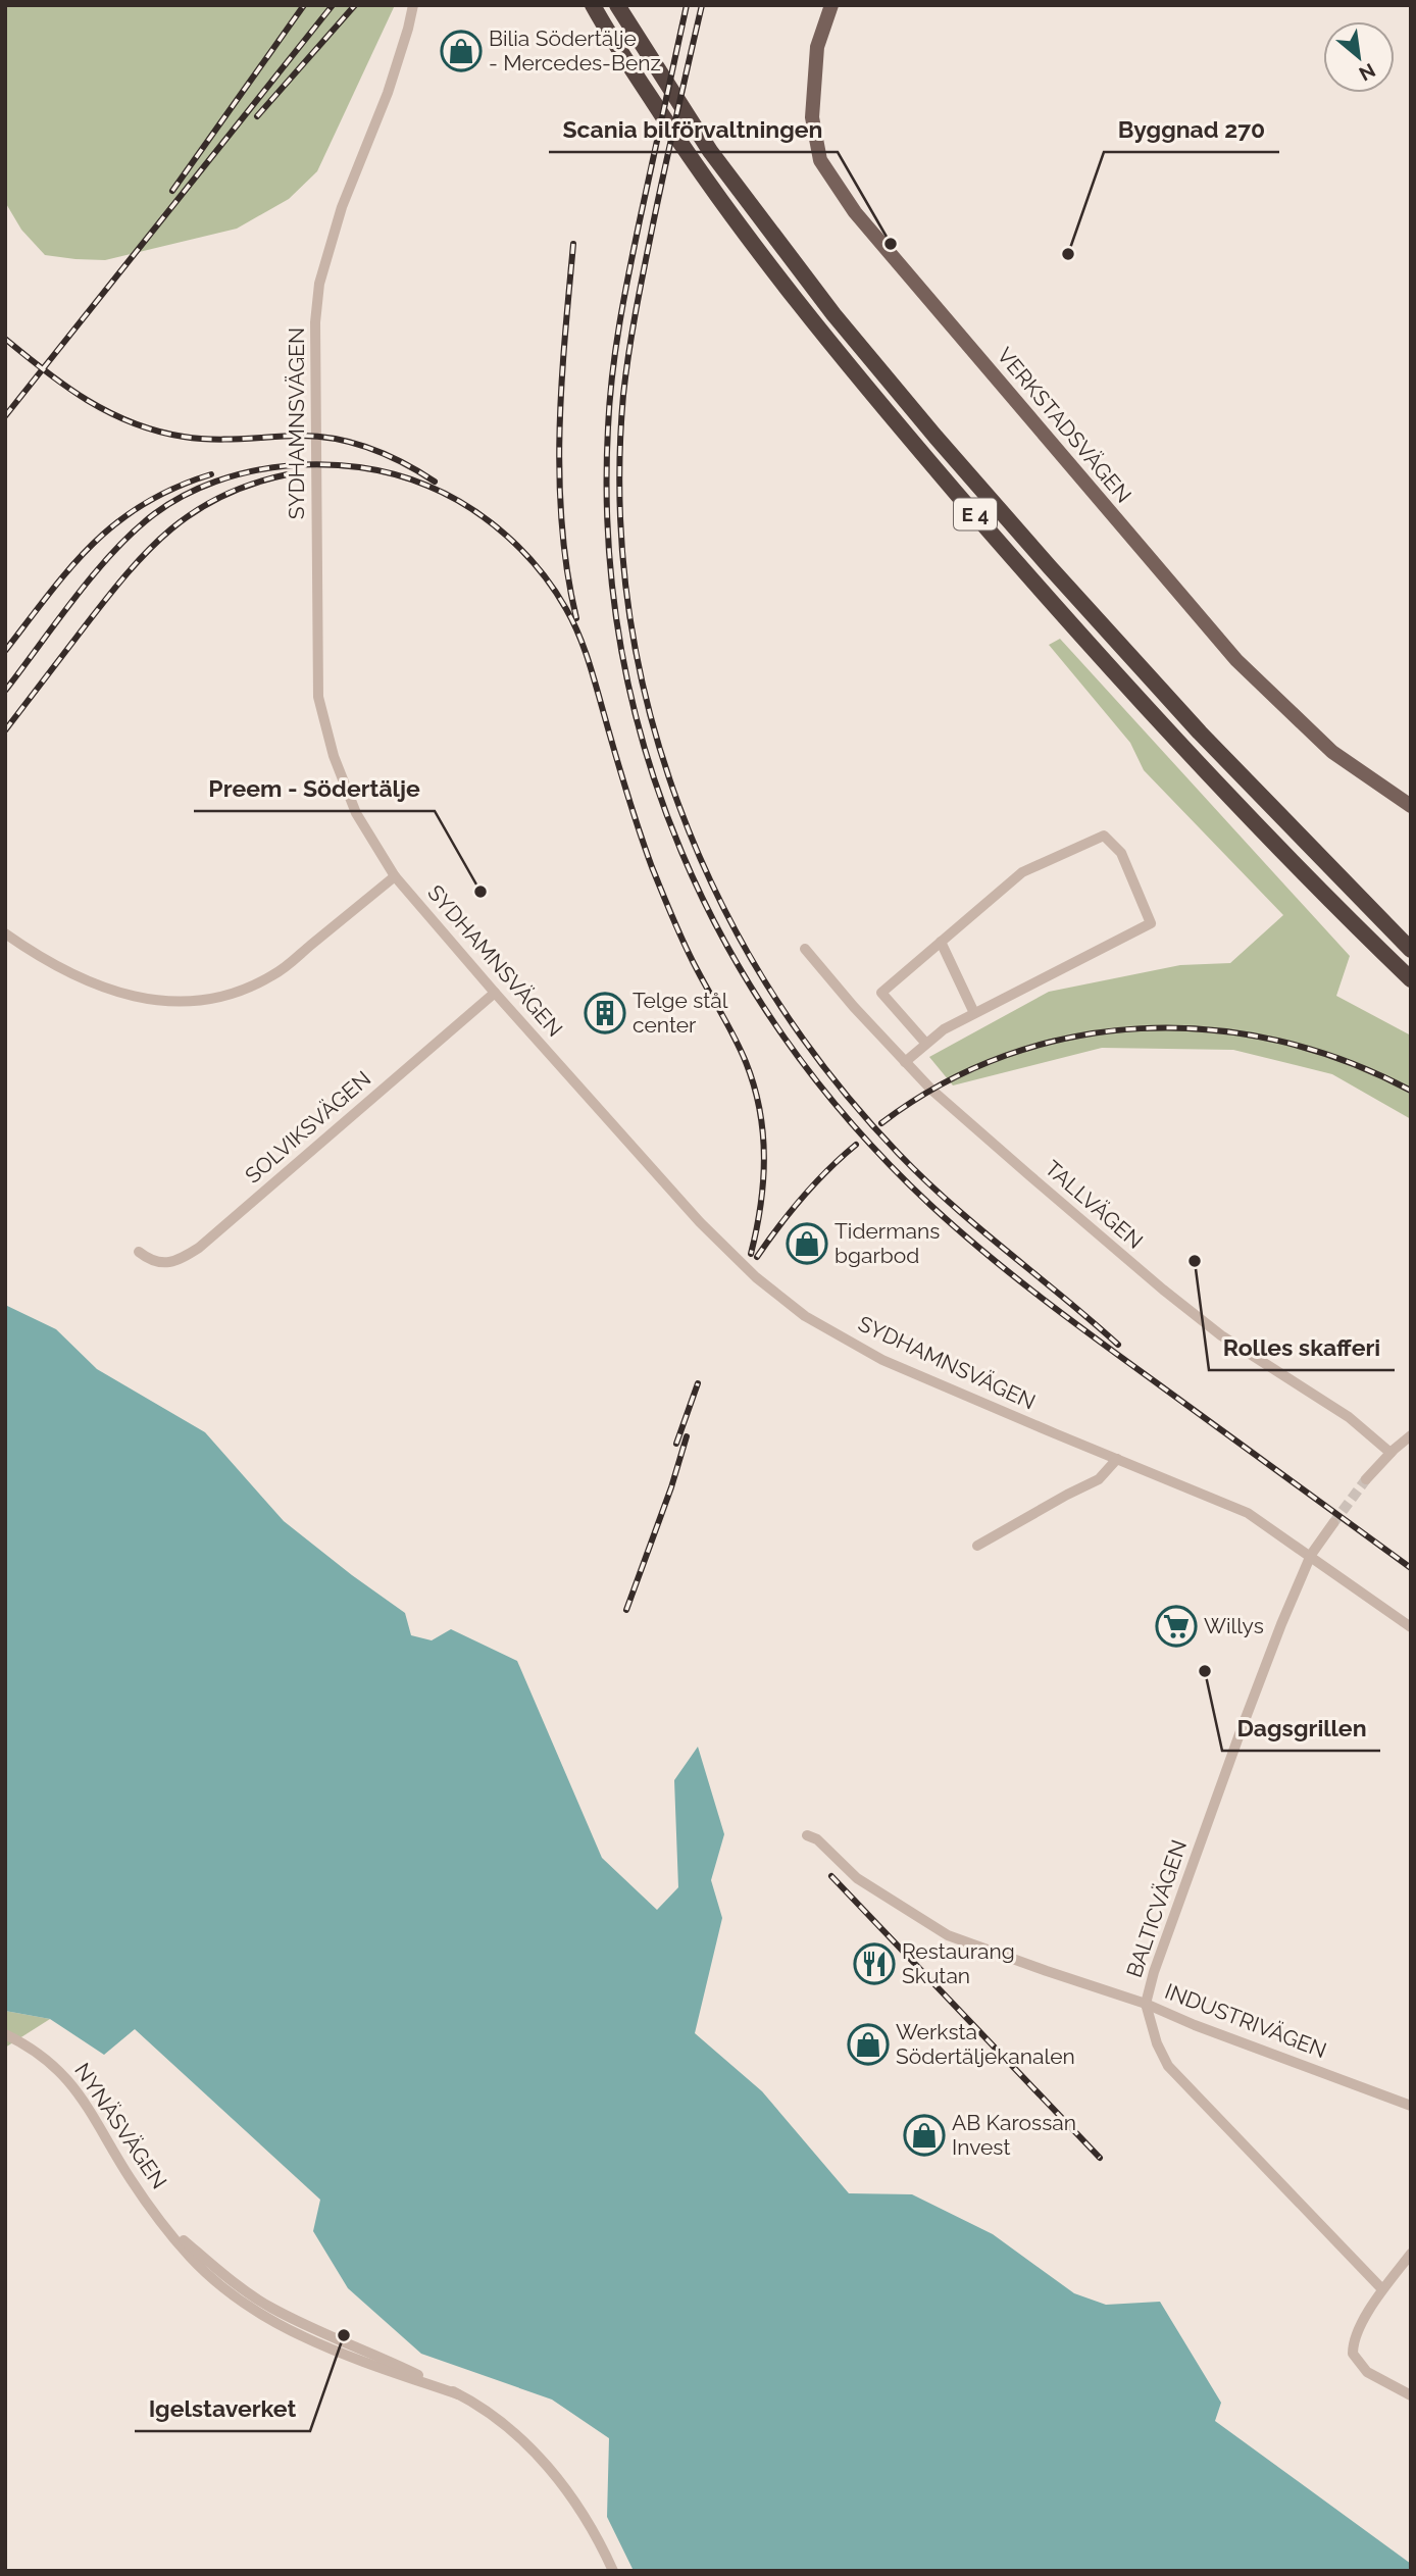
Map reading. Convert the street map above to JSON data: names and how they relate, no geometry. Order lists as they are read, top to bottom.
{
  "streets": {
    "highway": ["E 4"],
    "main road": ["VERKSTADSVÄGEN"],
    "street": [
      "SYDHAMNSVÄGEN",
      "SOLVIKSVÄGEN",
      "TALLVÄGEN",
      "BALTICVÄGEN",
      "INDUSTRIVÄGEN",
      "NYNÄSVÄGEN"
    ]
  },
  "crossings": [
    ["SYDHAMNSVÄGEN", "SOLVIKSVÄGEN"],
    ["SYDHAMNSVÄGEN", "BALTICVÄGEN"],
    ["BALTICVÄGEN", "INDUSTRIVÄGEN"]
  ],
  "places": {
    "shop": [
      "Bilia Södertälje - Mercedes-Benz",
      "Tidermans bgarbod",
      "Werksta Södertäljekanalen",
      "AB Karossan Invest"
    ],
    "other": [
      "Scania bilförvaltningen",
      "Byggnad 270",
      "Preem - Södertälje",
      "Rolles skafferi",
      "Dagsgrillen",
      "Igelstaverket"
    ],
    "building": ["Telge stål center"],
    "supermarket": ["Willys"],
    "restaurant": ["Restaurang Skutan"]
  },
  "north": "bottom right"
}
